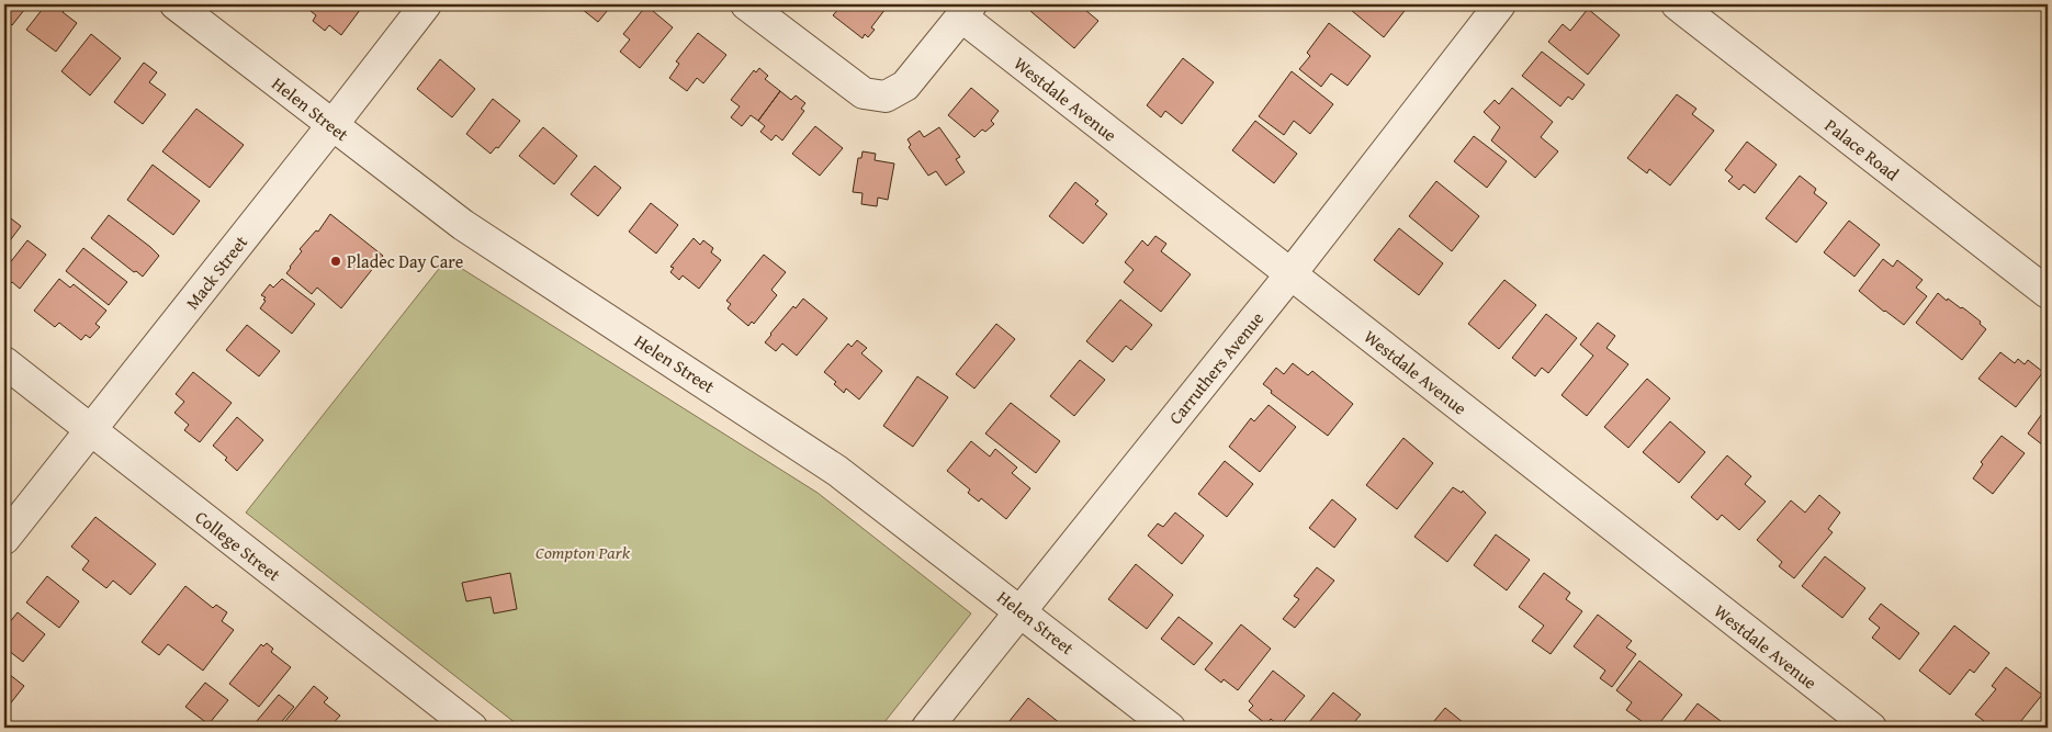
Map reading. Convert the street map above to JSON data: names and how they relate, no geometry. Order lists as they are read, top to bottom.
{
  "streets": {
    "street": [
      "Westdale Avenue",
      "Helen Street",
      "Palace Road",
      "Mack Street",
      "Carruthers Avenue",
      "College Street"
    ]
  },
  "crossings": [
    ["Westdale Avenue", "Carruthers Avenue"],
    ["Helen Street", "Mack Street"],
    ["Helen Street", "Carruthers Avenue"],
    ["Mack Street", "College Street"]
  ],
  "parks": ["Compton Park"],
  "places": ["Pladec Day Care"]
}
